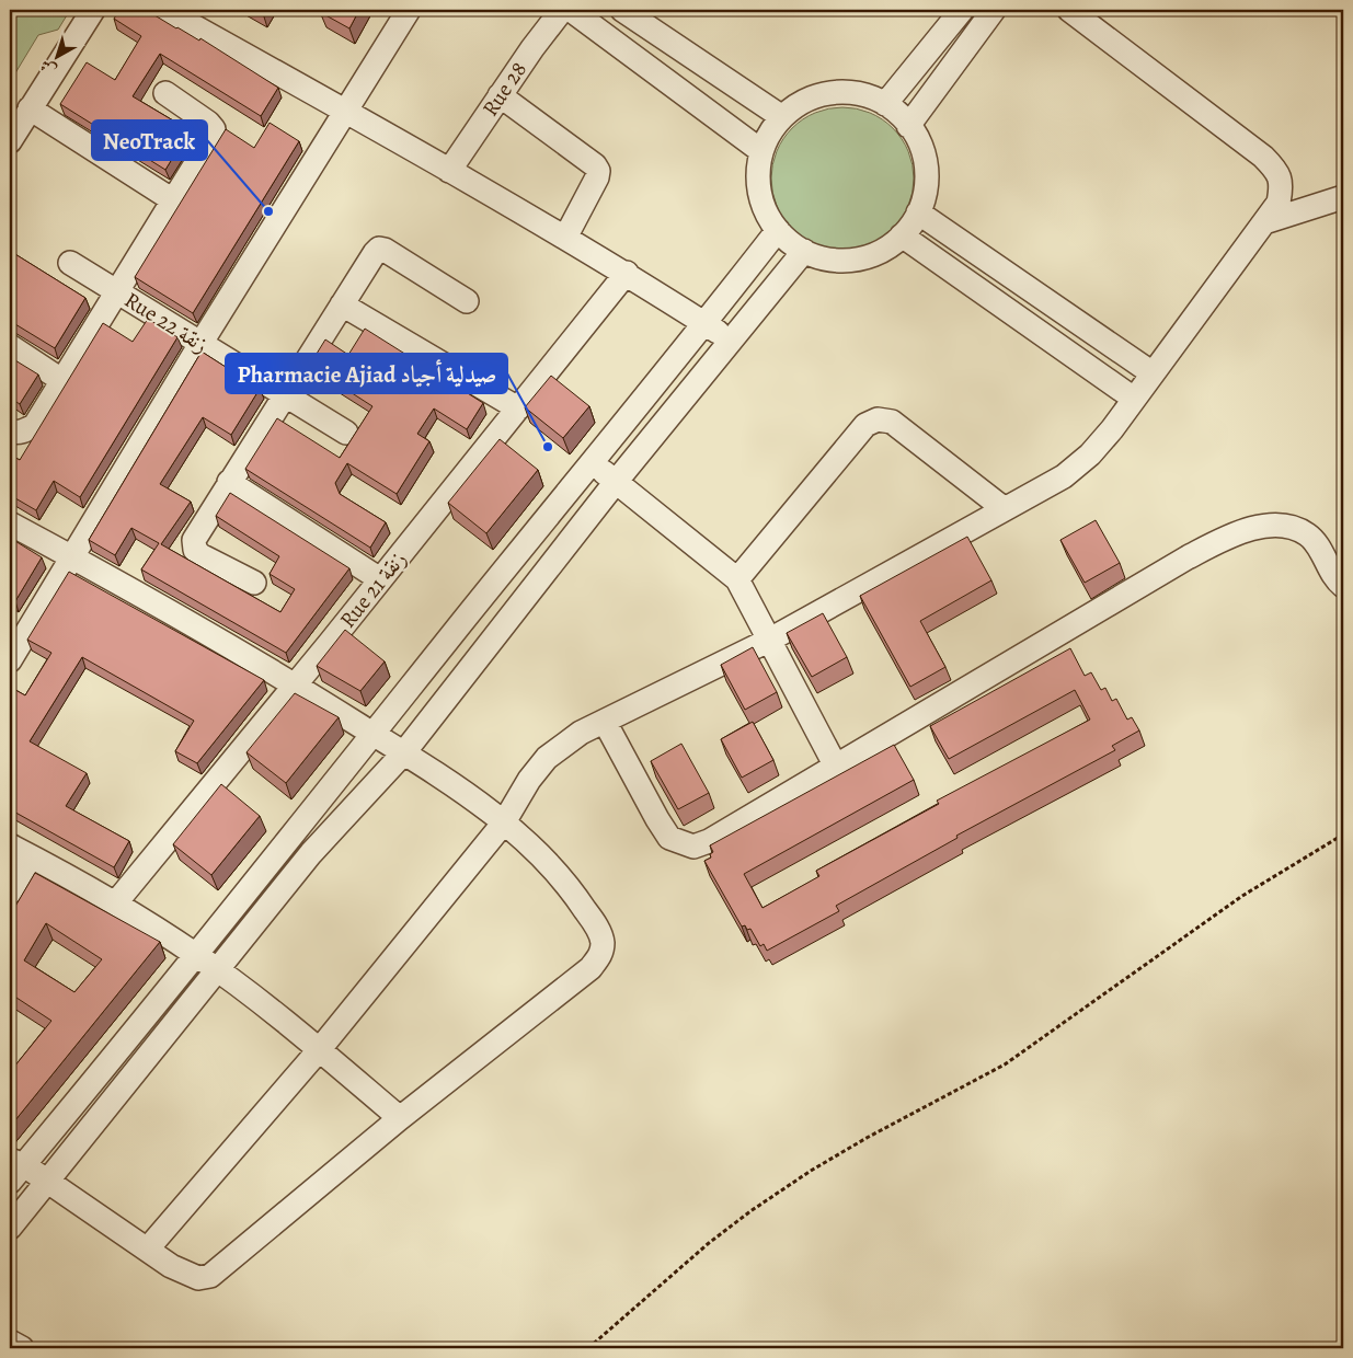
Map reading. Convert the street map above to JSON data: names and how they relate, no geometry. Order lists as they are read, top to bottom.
{
  "streets": {
    "street": ["Rue 28", "Rue 22 زنقة", "Rue 21 زنقة"]
  },
  "places": ["NeoTrack", "Pharmacie Ajiad صيدلية أجياد"],
  "north": "bottom left"
}
